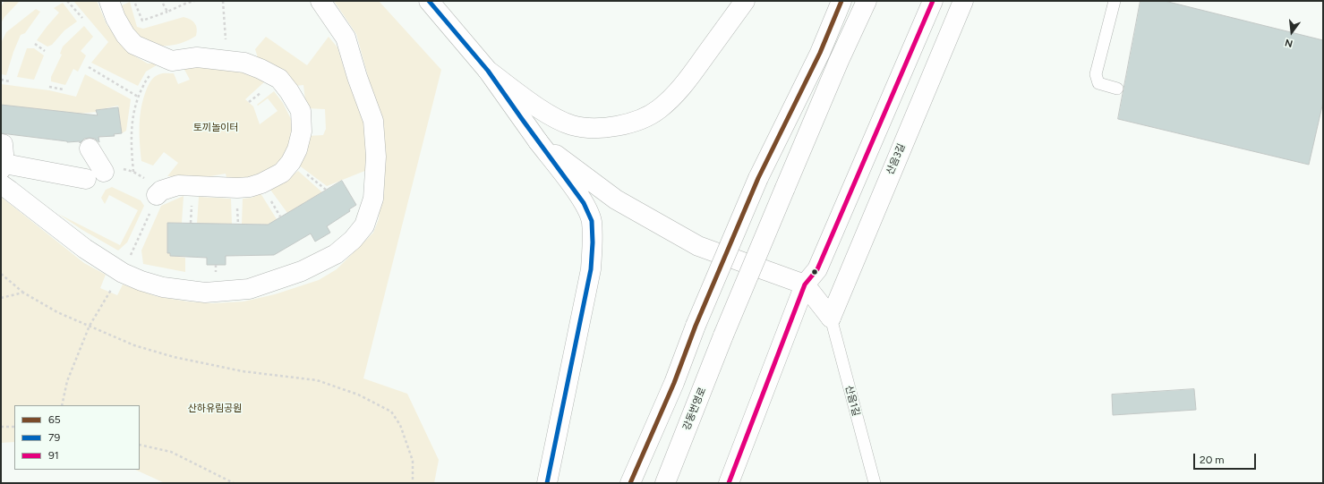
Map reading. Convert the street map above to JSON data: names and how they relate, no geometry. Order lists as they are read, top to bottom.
{
  "streets": {
    "main road": ["산음3길", "강동번영로"],
    "lane": ["산음1길"]
  },
  "crossings": [
    ["산음3길", "산음1길"]
  ],
  "parks": ["토끼놀이터", "산하유림공원"],
  "lines": ["transit line 65", "transit line 79", "transit line 91"],
  "legend": ["65", "79", "91"],
  "scale_bar": "20 m",
  "north": "bottom"
}
